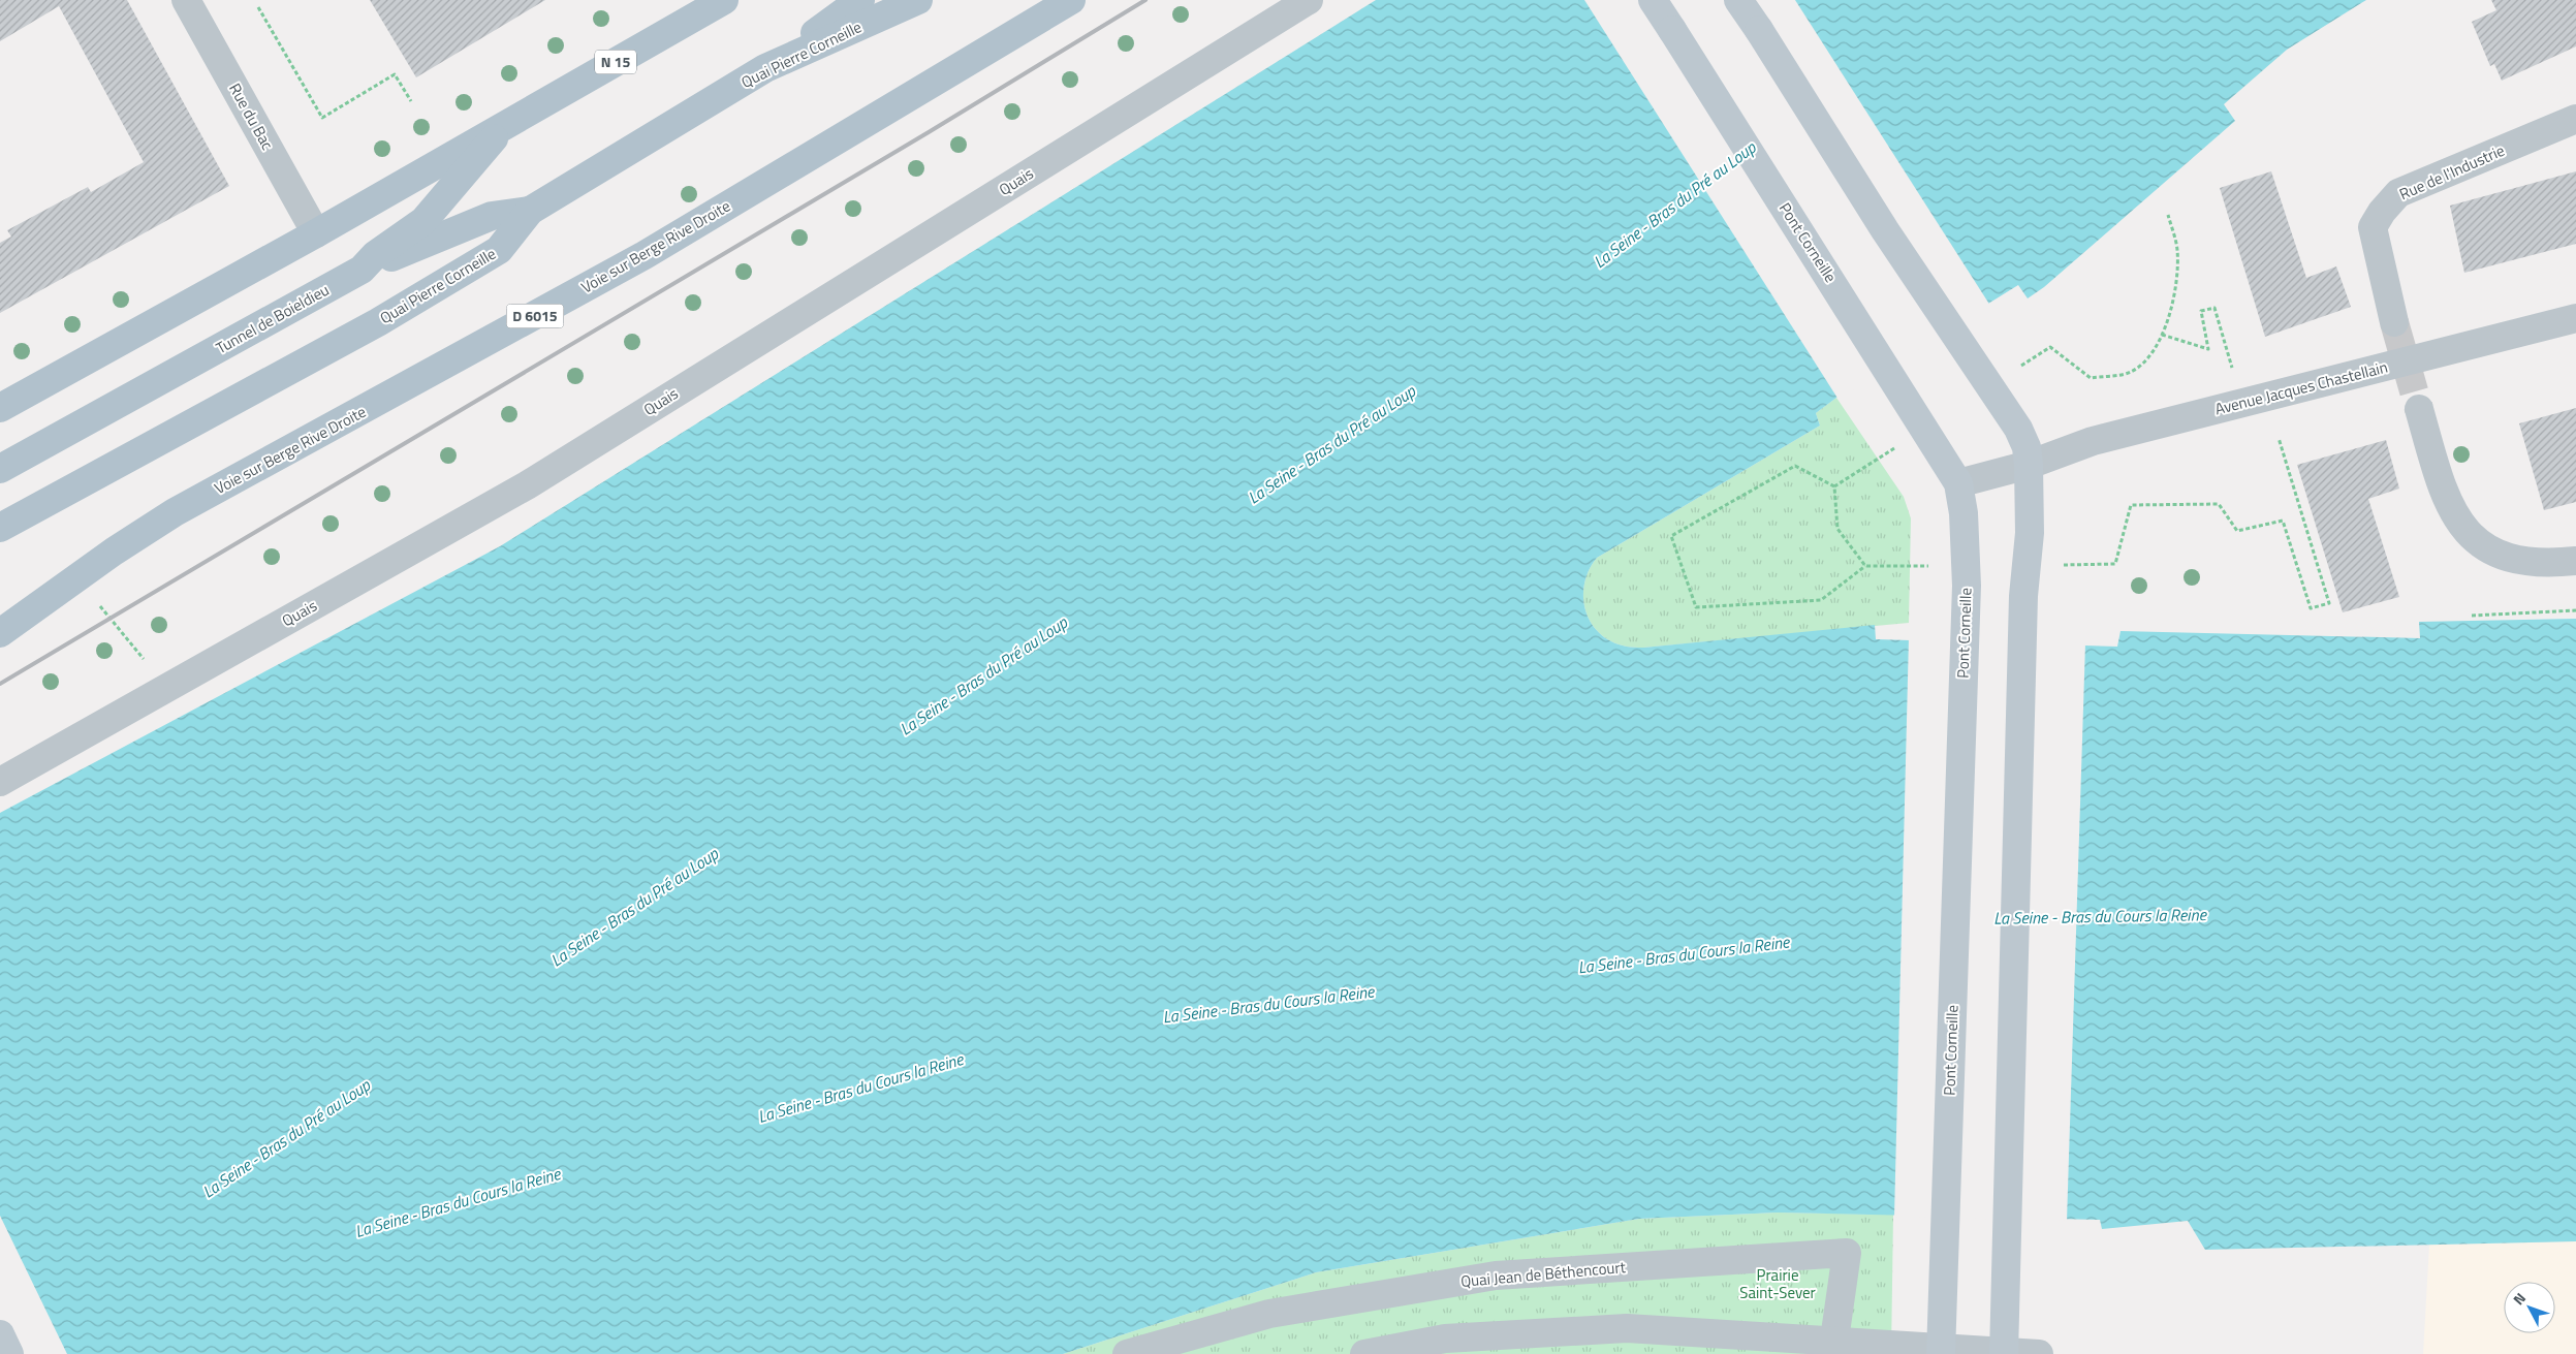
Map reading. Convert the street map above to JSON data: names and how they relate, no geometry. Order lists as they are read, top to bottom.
{
  "streets": {
    "main road": [
      "Quai Pierre Corneille",
      "N 15",
      "Pont Corneille",
      "Voie sur Berge Rive Droite",
      "D 6015",
      "Tunnel de Boieldieu"
    ],
    "street": [
      "Rue du Bac",
      "Rue de l'Industrie",
      "Quais",
      "Avenue Jacques Chastellain",
      "Quai Jean de Béthencourt"
    ]
  },
  "crossings": [
    ["N 15", "Tunnel de Boieldieu"],
    ["Pont Corneille", "Avenue Jacques Chastellain"]
  ],
  "water": ["La Seine - Bras du Pré au Loup", "La Seine - Bras du Cours la Reine"],
  "parks": ["Prairie Saint-Sever"],
  "north": "top left"
}
